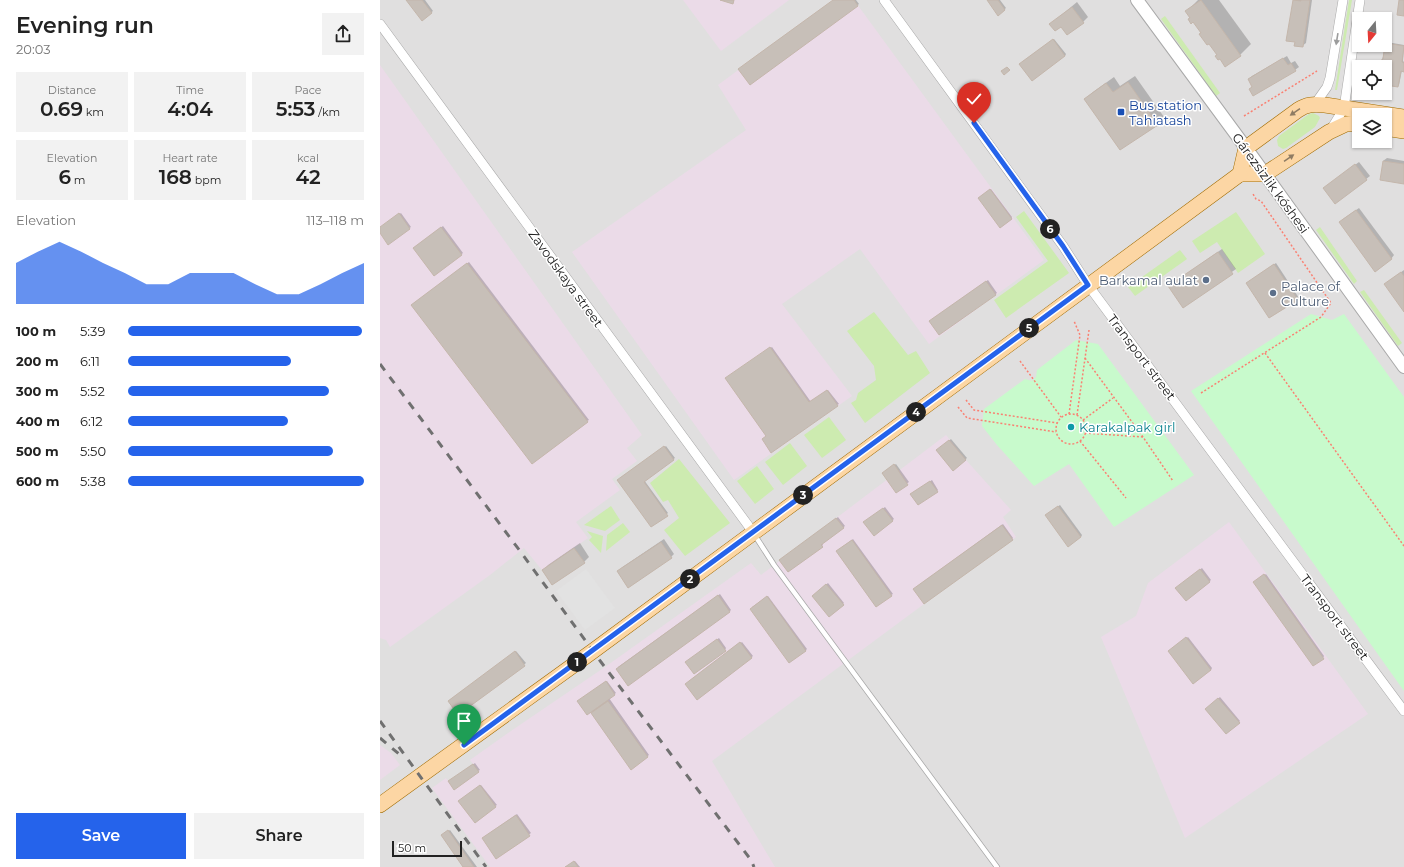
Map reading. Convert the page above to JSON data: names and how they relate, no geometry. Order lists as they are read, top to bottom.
{
  "streets": {
    "street": ["Gárezsizlik kóshesi", "Zavodskaya street", "Transport street"]
  },
  "places": {
    "transit": ["Bus station Tahiatash"],
    "other": ["Barkamal aulat", "Palace of Culture", "Karakalpak girl"]
  },
  "scale_bar": "50 m",
  "north": "bottom",
  "page": {
    "heading": ["Evening run", "20:03"],
    "stats": [
      ["Distance", "0.69 km"],
      ["Time", "4:04"],
      ["Pace", "5:53 /km"],
      ["Elevation", "6 m"],
      ["Heart rate", "168 bpm"],
      ["kcal", "42"]
    ],
    "chart": ["Elevation", "113–118 m"],
    "pins": [
      "6",
      "5",
      "4",
      "3",
      "2",
      "1"
    ],
    "list": [
      {
        "name": "100 m",
        "note": "5:39"
      },
      {
        "name": "200 m",
        "note": "6:11"
      },
      {
        "name": "300 m",
        "note": "5:52"
      },
      {
        "name": "400 m",
        "note": "6:12"
      },
      {
        "name": "500 m",
        "note": "5:50"
      },
      {
        "name": "600 m",
        "note": "5:38"
      }
    ],
    "buttons": ["Save", "Share"],
    "scale": "50 m"
  }
}
